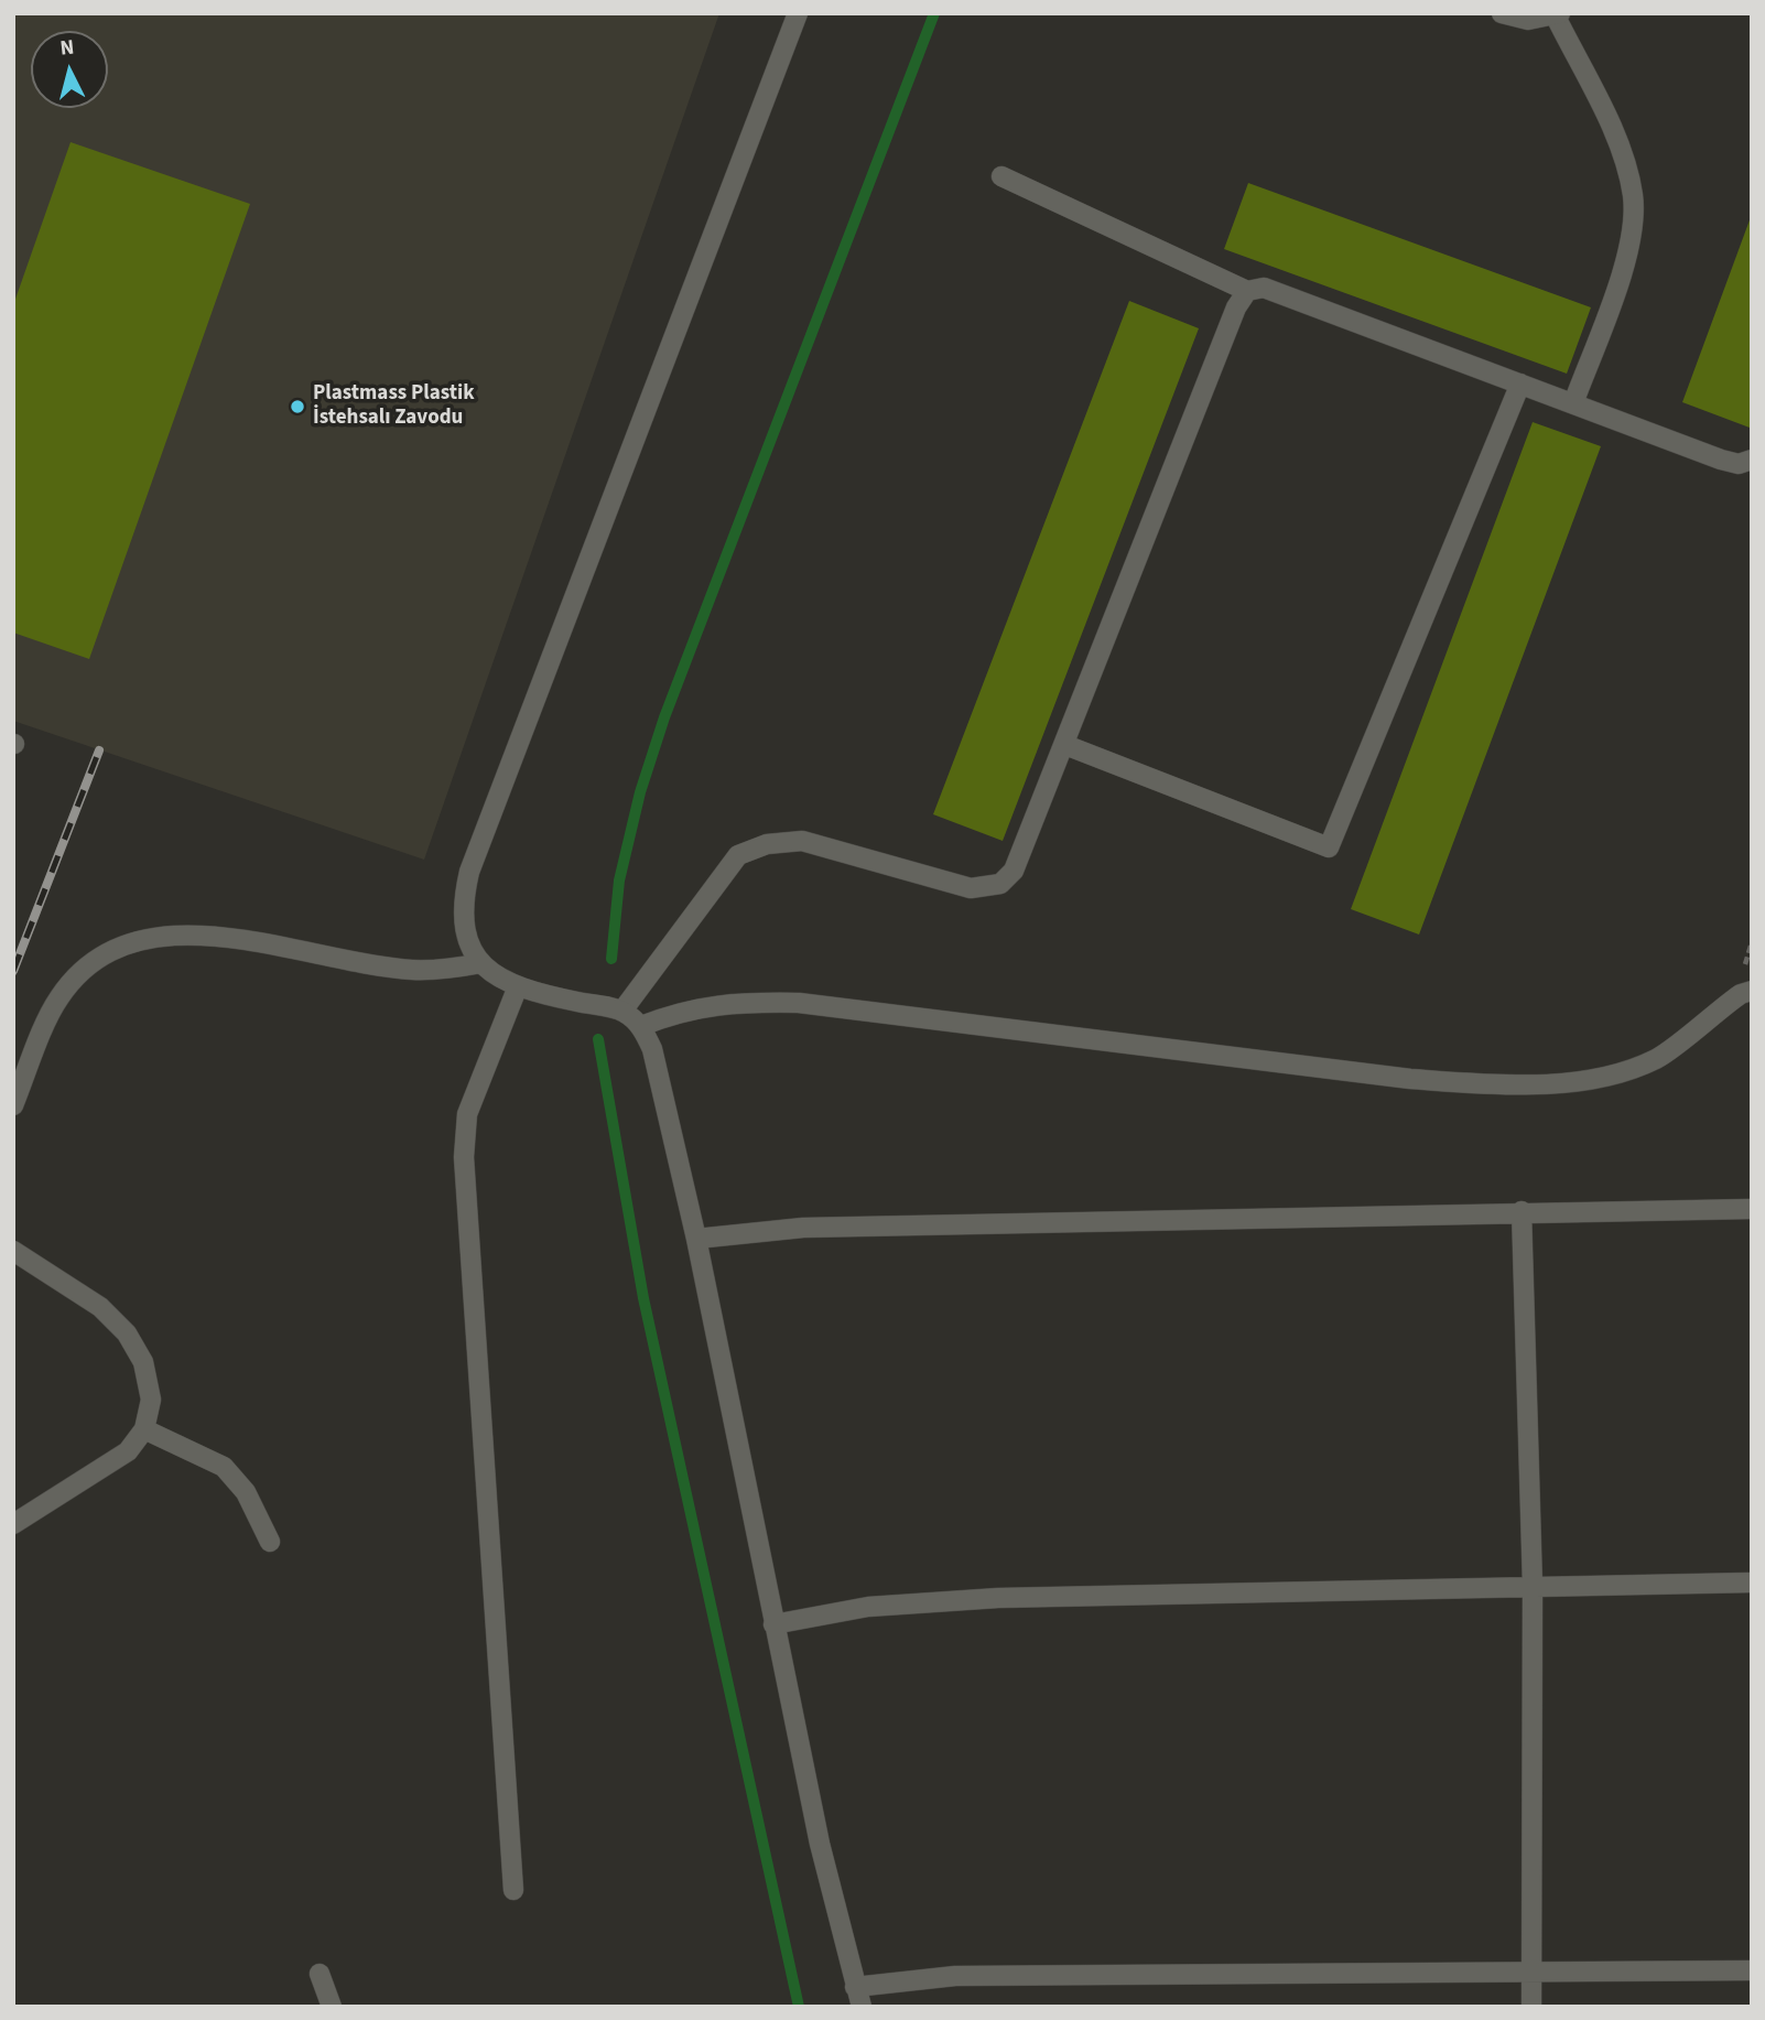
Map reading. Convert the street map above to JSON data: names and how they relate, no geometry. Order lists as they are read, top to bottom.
{
  "places": ["Plastmass Plastik İstehsalı Zavodu"],
  "north": "top"
}
